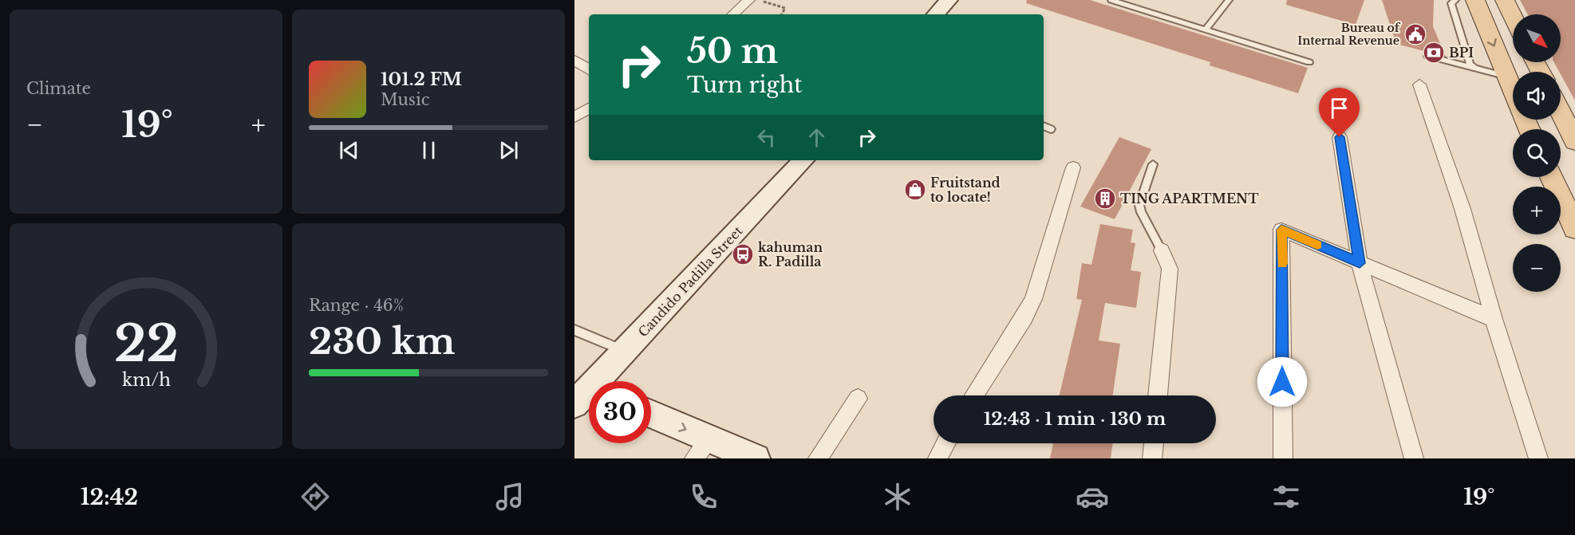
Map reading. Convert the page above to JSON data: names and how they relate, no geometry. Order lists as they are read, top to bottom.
{
  "streets": {
    "main road": ["Candido Padilla Street"]
  },
  "places": {
    "public building": ["Bureau of Internal Revenue"],
    "bank": ["BPI"],
    "shop": ["Fruitstand to locate!"],
    "building": ["TING APARTMENT"],
    "bus stop": ["kahuman R. Padilla"]
  },
  "north": "bottom right",
  "page": {
    "tile": [
      "Climate",
      ["Range · 46%", "230 km"]
    ],
    "map_buttons": ["+", "−"],
    "turn": ["50 m", "Turn right"],
    "song": ["101.2 FM", "Music"],
    "heat": ["−", "19°", "+"],
    "limit": "30",
    "trip": "12:43 · 1 min · 130 m",
    "tabs": ["12:42", "19°"],
    "gauge": ["22", "km/h"]
  }
}
